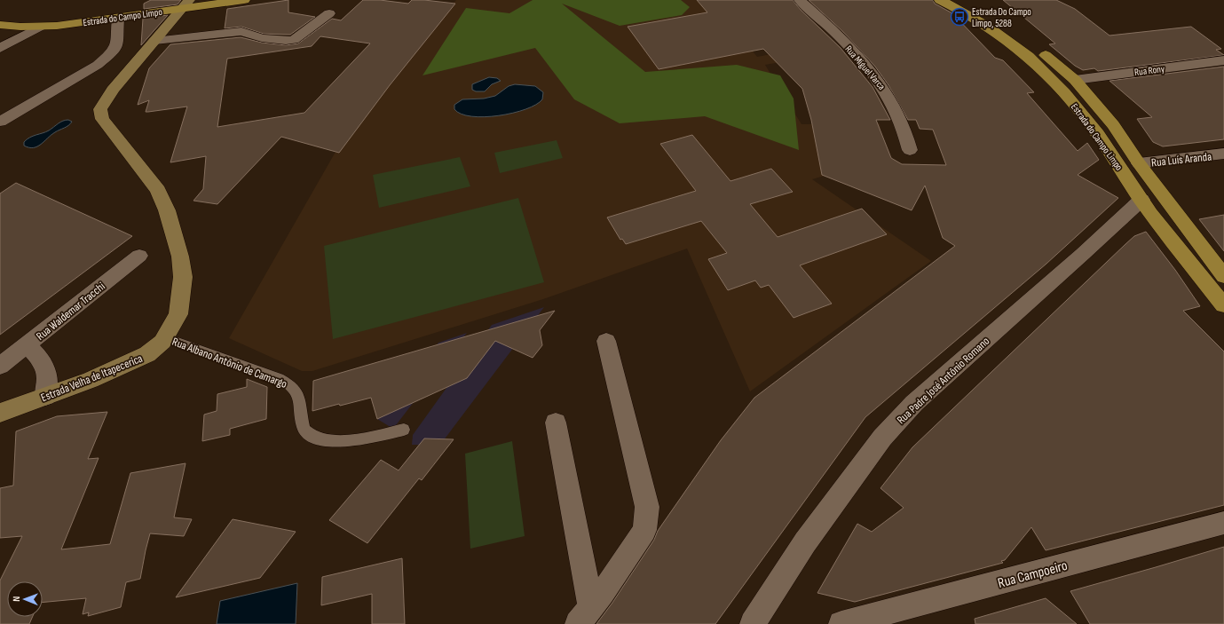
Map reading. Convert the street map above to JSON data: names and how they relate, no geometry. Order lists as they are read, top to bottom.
{
  "streets": {
    "main road": ["Estrada do Campo Limpo", "Estrada Velha de Itapecerica"],
    "street": [
      "Rua Miguel Varca",
      "Rua Rony",
      "Rua Luís Aranda",
      "Rua Waldemar Tracchi",
      "Rua Padre José Antônio Romano",
      "Rua Campoeiro"
    ],
    "lane": ["Rua Albano Antônio de Camargo"]
  },
  "crossings": [
    ["Estrada do Campo Limpo", "Rua Rony"],
    ["Estrada do Campo Limpo", "Rua Luís Aranda"],
    ["Estrada do Campo Limpo", "Estrada Velha de Itapecerica"],
    ["Estrada do Campo Limpo", "Rua Padre José Antônio Romano"],
    ["Rua Albano Antônio de Camargo", "Estrada Velha de Itapecerica"]
  ],
  "places": {
    "bus stop": ["Estrada Do Campo Limpo, 5288"]
  },
  "north": "left"
}
